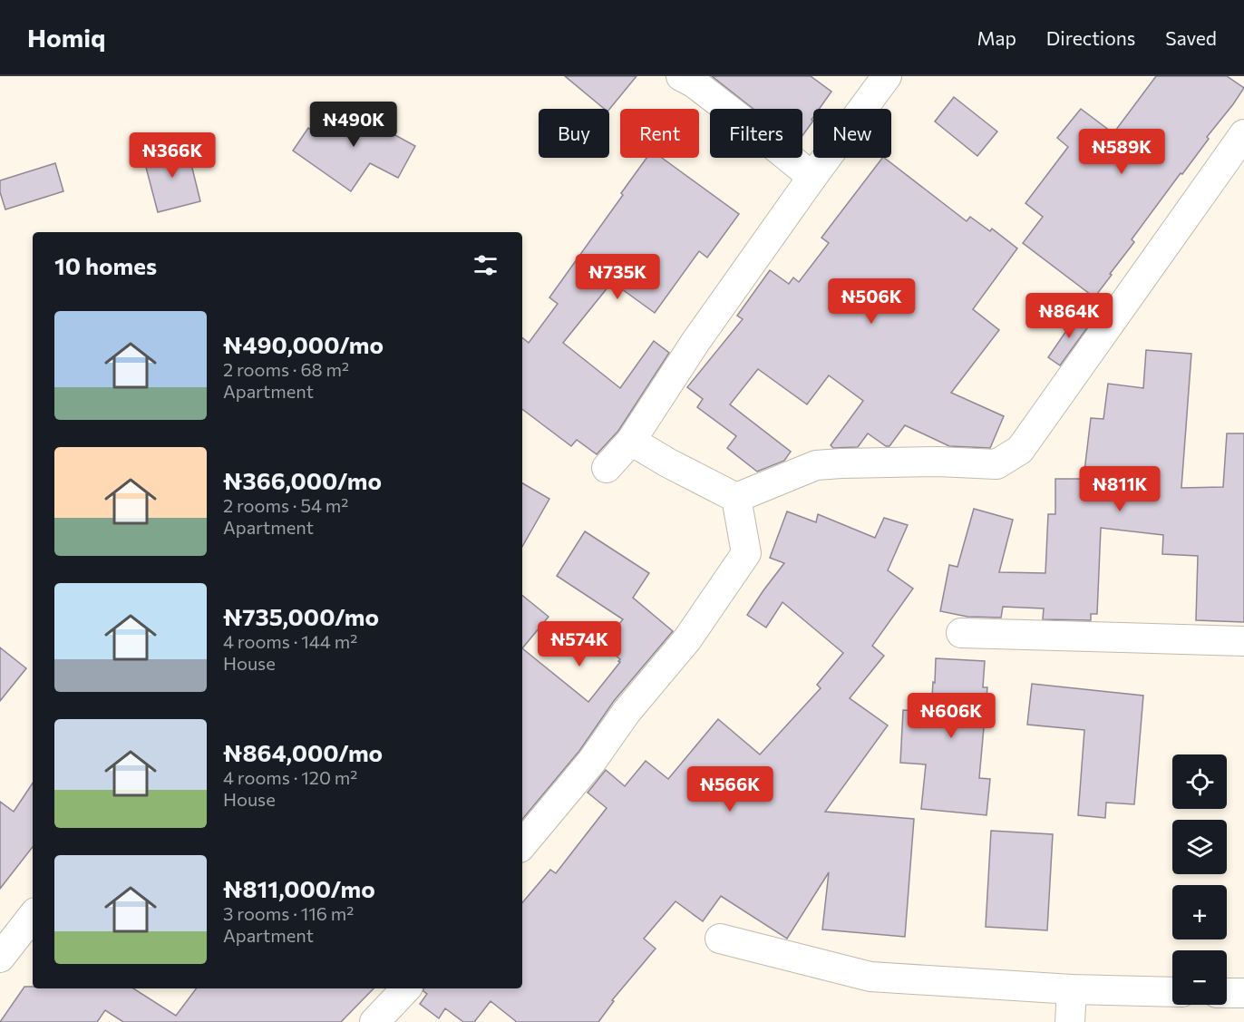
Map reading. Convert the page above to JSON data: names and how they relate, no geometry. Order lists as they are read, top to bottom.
{
  "page": {
    "header": "Homiq",
    "nav": ["Map", "Directions", "Saved"],
    "price": [
      "₦490K",
      "₦589K",
      "₦366K",
      "₦735K",
      "₦506K",
      "₦864K",
      "₦811K",
      "₦574K",
      "₦606K",
      "₦566K"
    ],
    "chip": [
      "Buy",
      "Rent",
      "Filters",
      "New"
    ],
    "heading": "10 homes",
    "list": [
      {
        "name": "₦490,000/mo",
        "note": "2 rooms · 68 m² · Apartment"
      },
      {
        "name": "₦366,000/mo",
        "note": "2 rooms · 54 m² · Apartment"
      },
      {
        "name": "₦735,000/mo",
        "note": "4 rooms · 144 m² · House"
      },
      {
        "name": "₦864,000/mo",
        "note": "4 rooms · 120 m² · House"
      },
      {
        "name": "₦811,000/mo",
        "note": "3 rooms · 116 m² · Apartment"
      }
    ],
    "map_buttons": ["+", "−"]
  }
}
